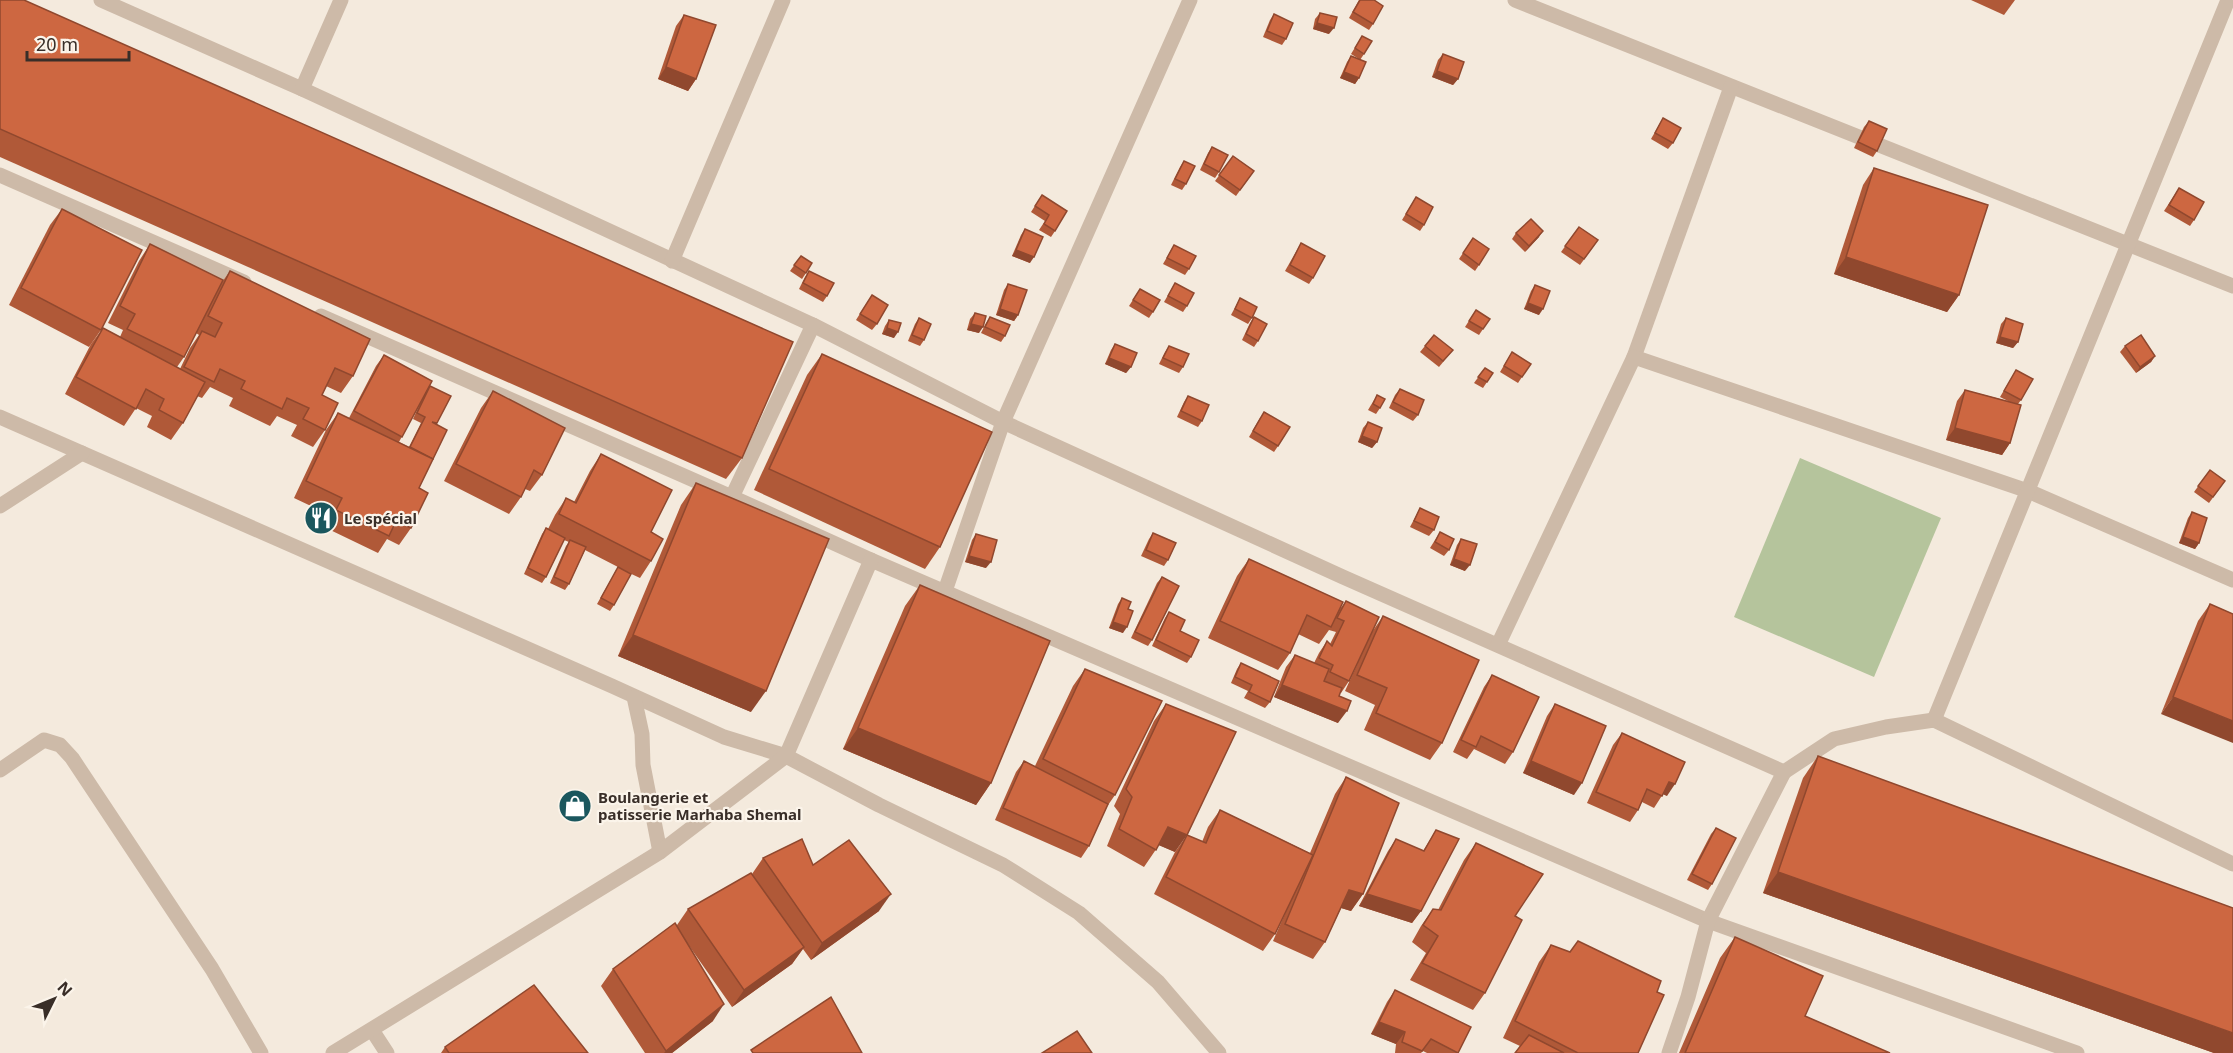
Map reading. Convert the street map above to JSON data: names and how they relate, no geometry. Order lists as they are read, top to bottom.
{
  "places": {
    "restaurant": ["Le spécial"],
    "shop": ["Boulangerie et patisserie Marhaba Shemal"]
  },
  "scale_bar": "20 m",
  "north": "top right"
}
